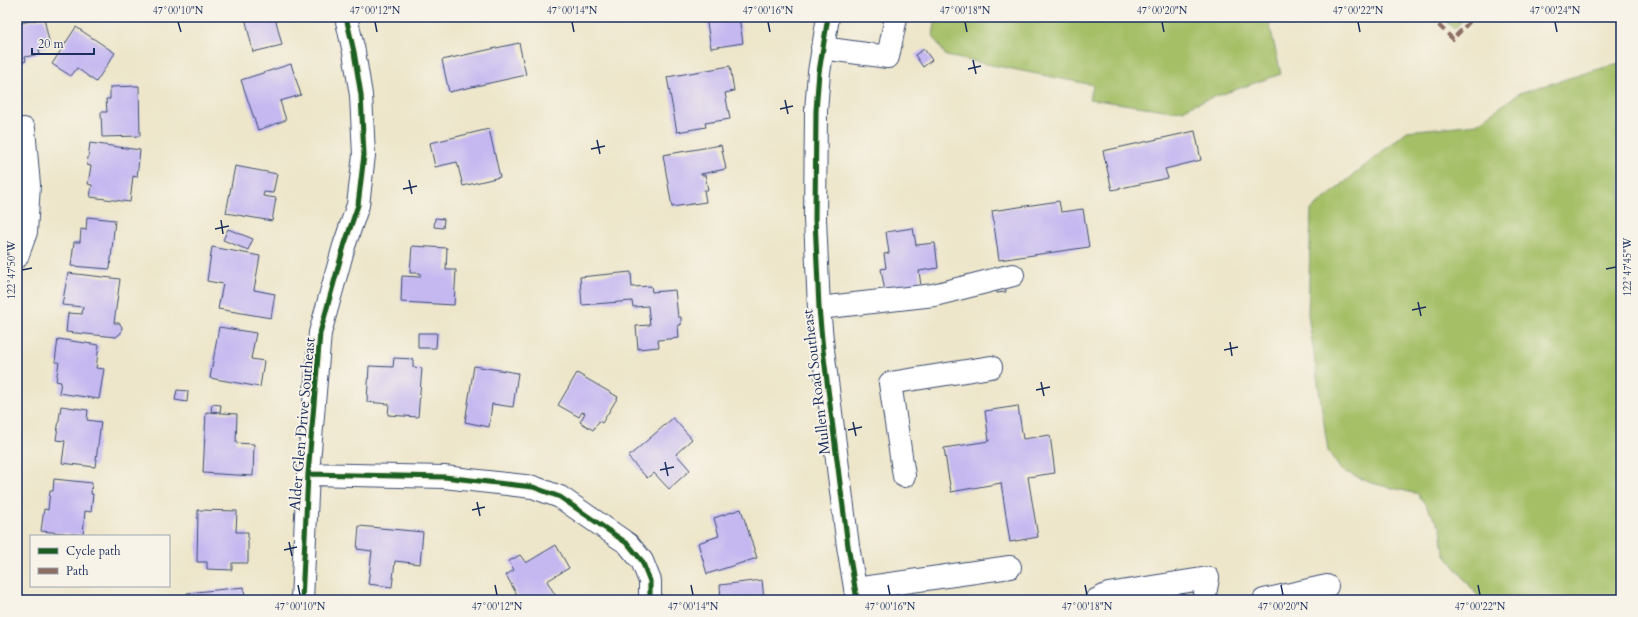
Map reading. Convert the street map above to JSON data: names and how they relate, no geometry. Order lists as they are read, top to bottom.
{
  "streets": {
    "street": ["Mullen Road Southeast", "Alder Glen Drive Southeast"]
  },
  "legend": ["Cycle path", "Path"],
  "scale_bar": "20 m",
  "coordinates": [
    "47°00'10\"N",
    "47°00'12\"N",
    "47°00'14\"N",
    "47°00'16\"N",
    "47°00'18\"N",
    "47°00'20\"N",
    "47°00'22\"N",
    "47°00'24\"N",
    "122°47'45\"W",
    "122°47'50\"W"
  ]
}
